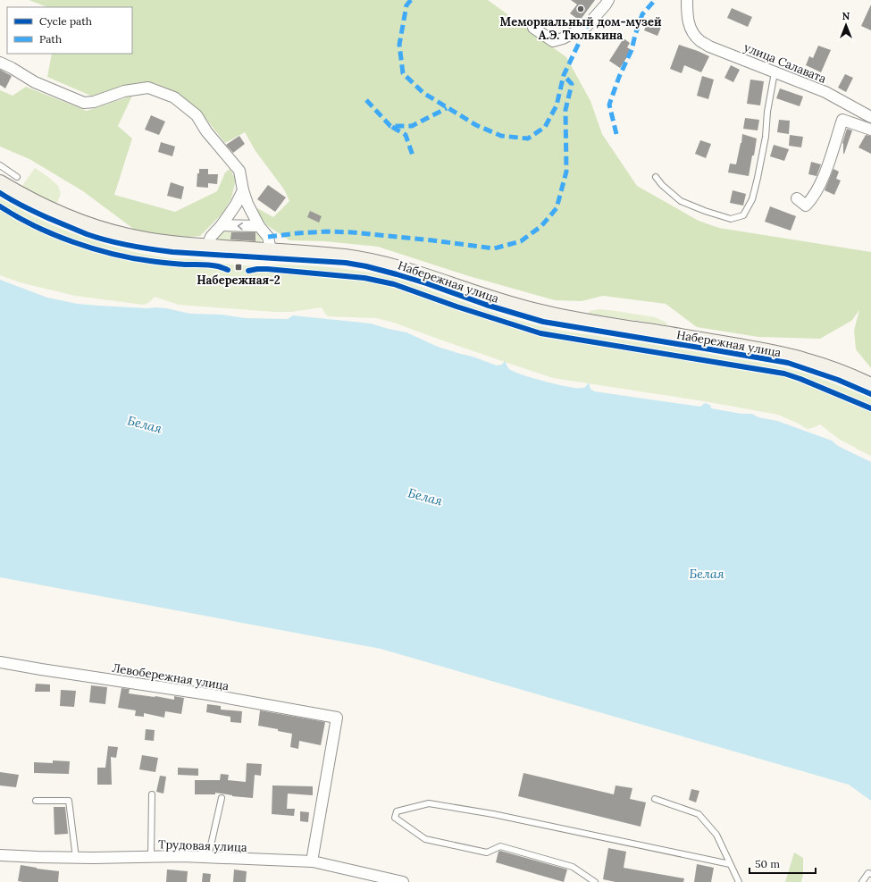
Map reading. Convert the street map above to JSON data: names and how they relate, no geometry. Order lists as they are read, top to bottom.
{
  "streets": {
    "street": [
      "улица Салавата",
      "Набережная улица",
      "Левобережная улица",
      "Трудовая улица"
    ]
  },
  "crossings": [
    ["Левобережная улица", "Трудовая улица"]
  ],
  "water": ["Белая"],
  "places": {
    "other": ["Мемориальный дом-музей А.Э. Тюлькина"],
    "transit": ["Набережная-2"]
  },
  "legend": ["Cycle path", "Path"],
  "scale_bar": "50 m",
  "north": "top"
}
